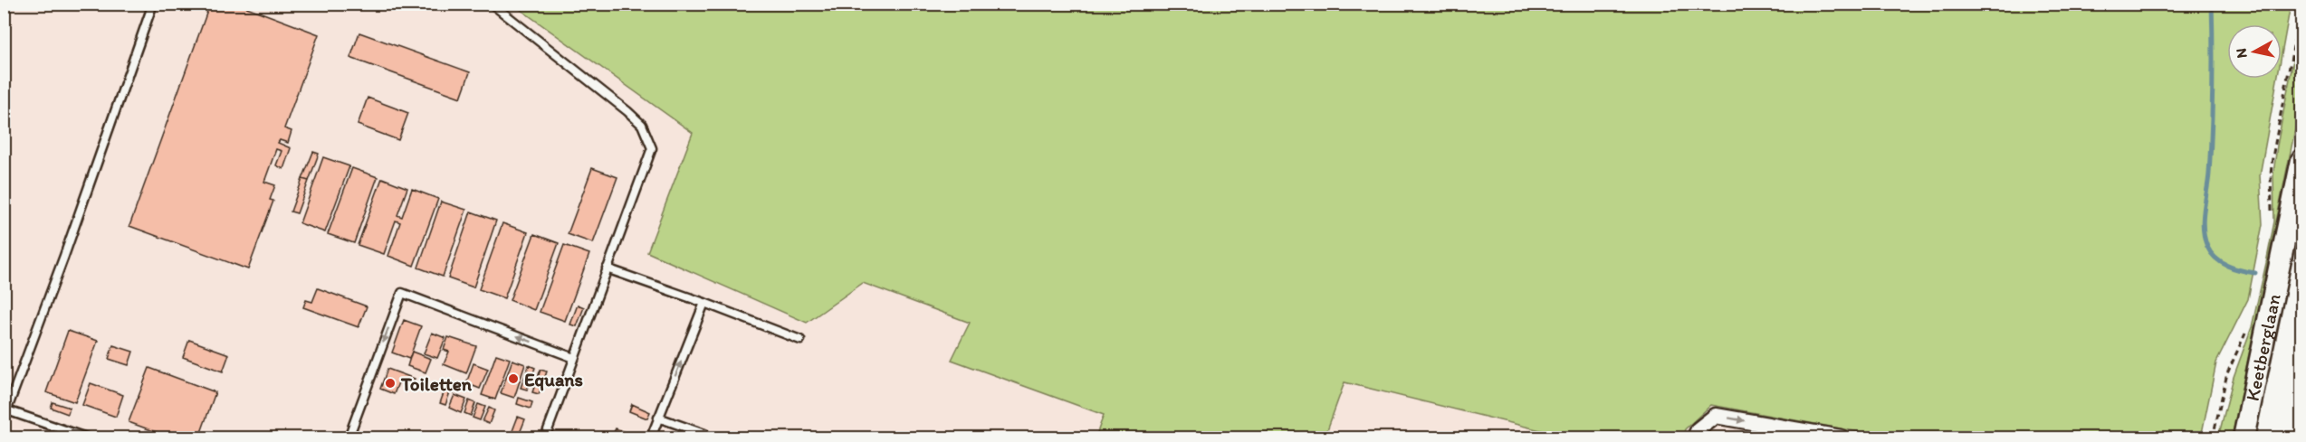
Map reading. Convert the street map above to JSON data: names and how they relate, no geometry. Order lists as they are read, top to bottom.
{
  "streets": {
    "main road": ["Keetberglaan"]
  },
  "places": ["Equans", "Toiletten"],
  "north": "left"
}
